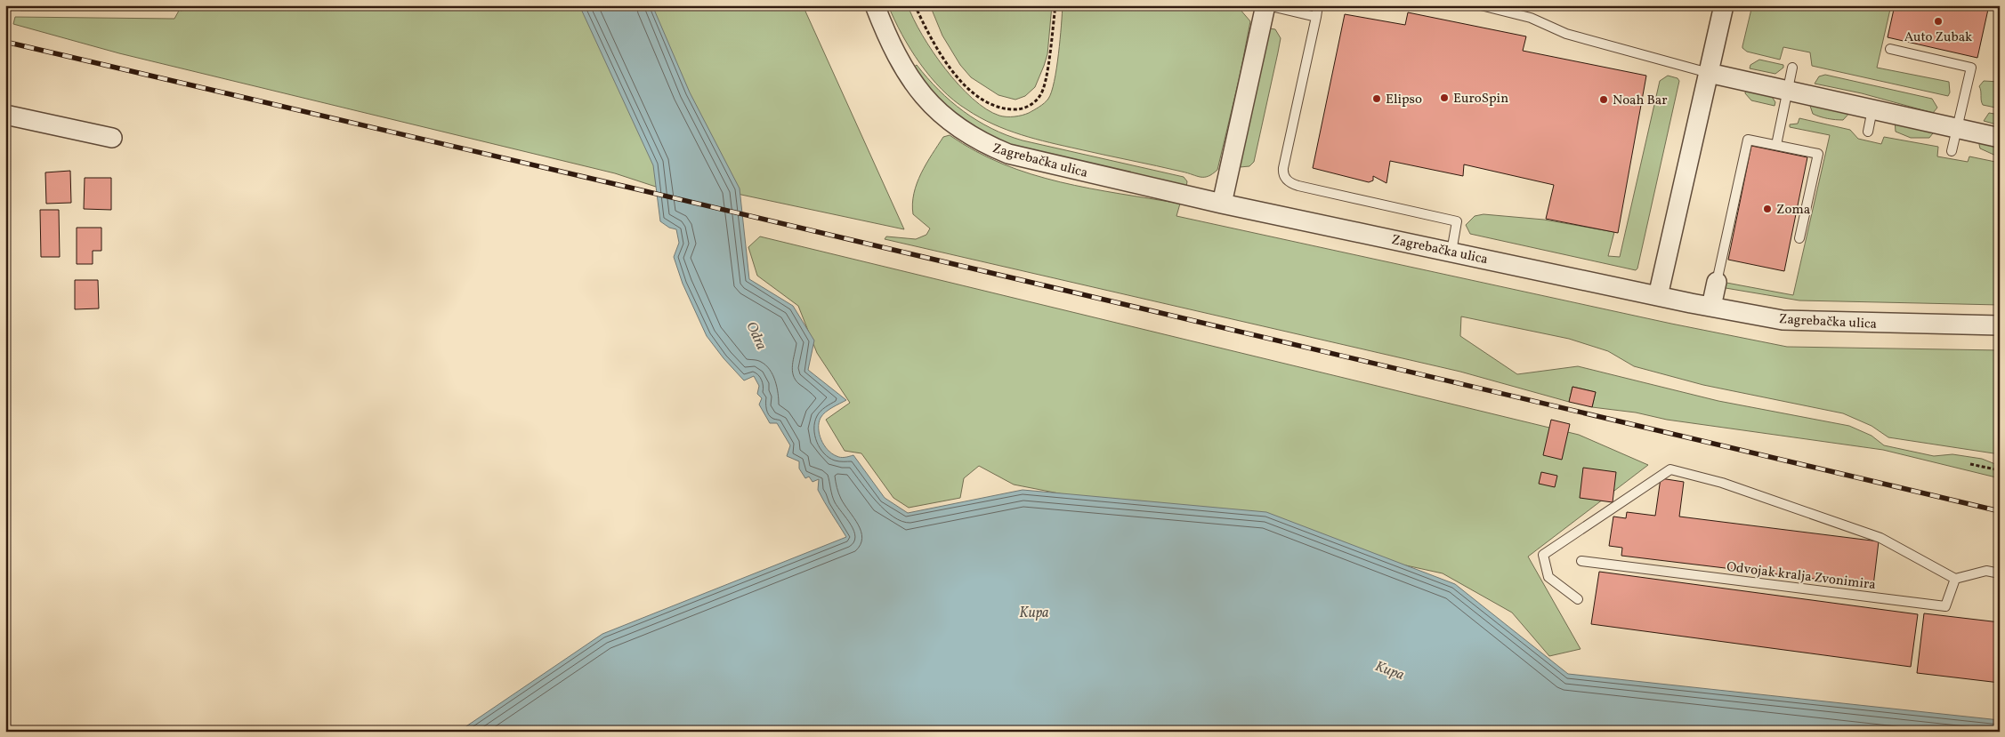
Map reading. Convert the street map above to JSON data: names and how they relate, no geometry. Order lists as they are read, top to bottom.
{
  "streets": {
    "street": ["Zagrebačka ulica"],
    "lane": ["Odvojak kralja Zvonimira"]
  },
  "water": ["Odra", "Kupa"],
  "places": [
    "Auto Zubak",
    "EuroSpin",
    "Elipso",
    "Noah Bar",
    "Zoma"
  ]
}
